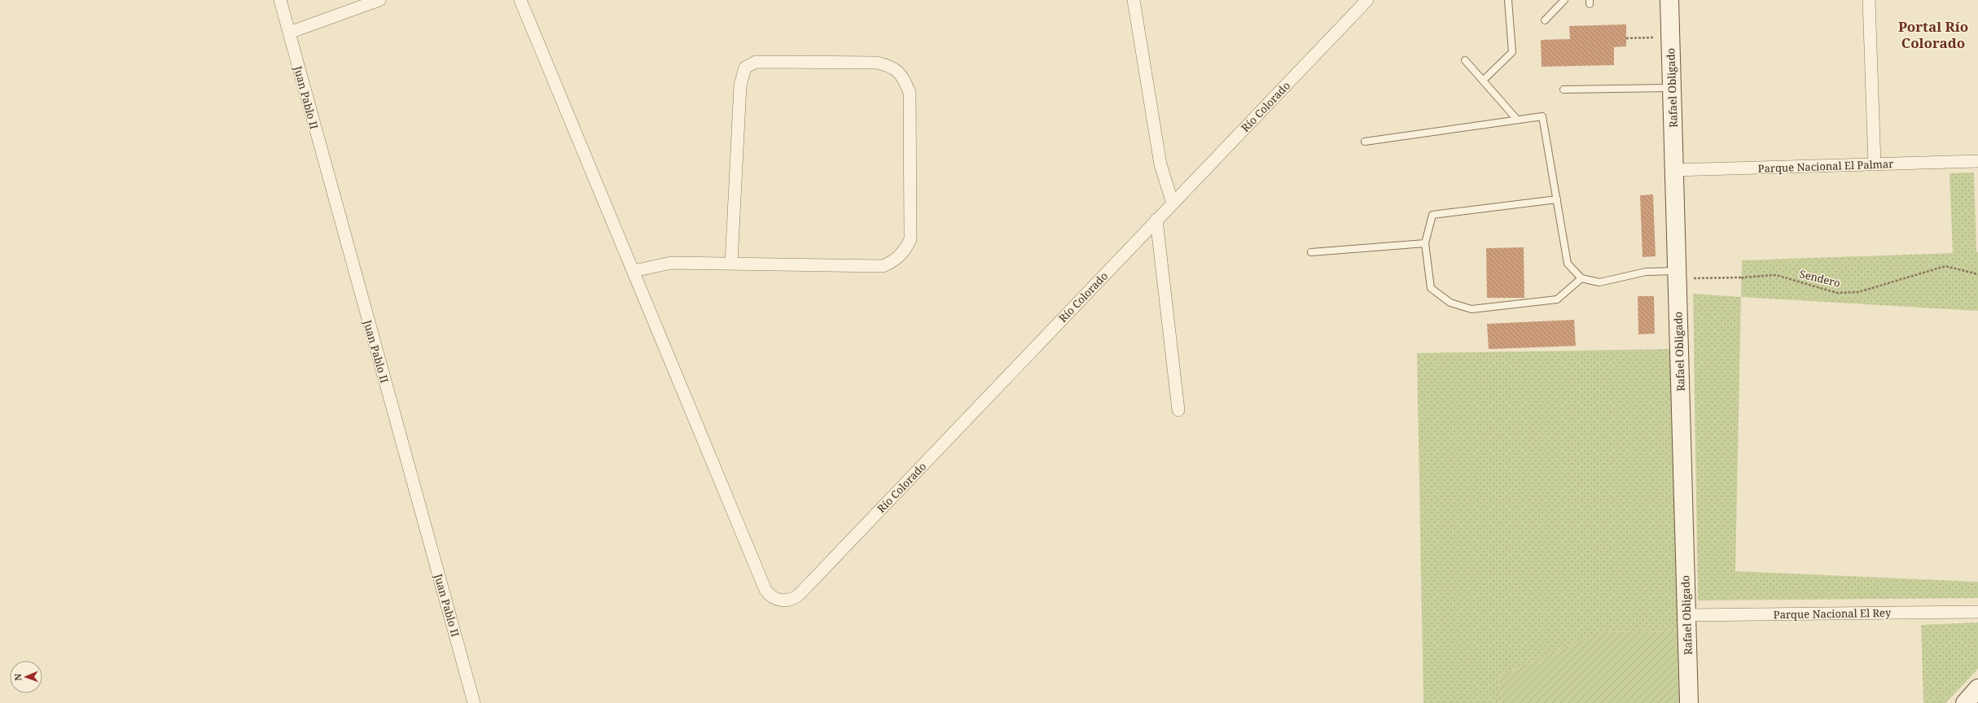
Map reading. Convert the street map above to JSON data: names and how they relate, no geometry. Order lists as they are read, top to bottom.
{
  "streets": {
    "street": [
      "Rafael Obligado",
      "Juan Pablo II",
      "Río Colorado",
      "Parque Nacional El Palmar",
      "Parque Nacional El Rey"
    ],
    "path": ["Sendero"]
  },
  "crossings": [
    ["Rafael Obligado", "Parque Nacional El Palmar"],
    ["Rafael Obligado", "Sendero"],
    ["Rafael Obligado", "Parque Nacional El Rey"]
  ],
  "districts": ["Portal Río Colorado"],
  "north": "left"
}
